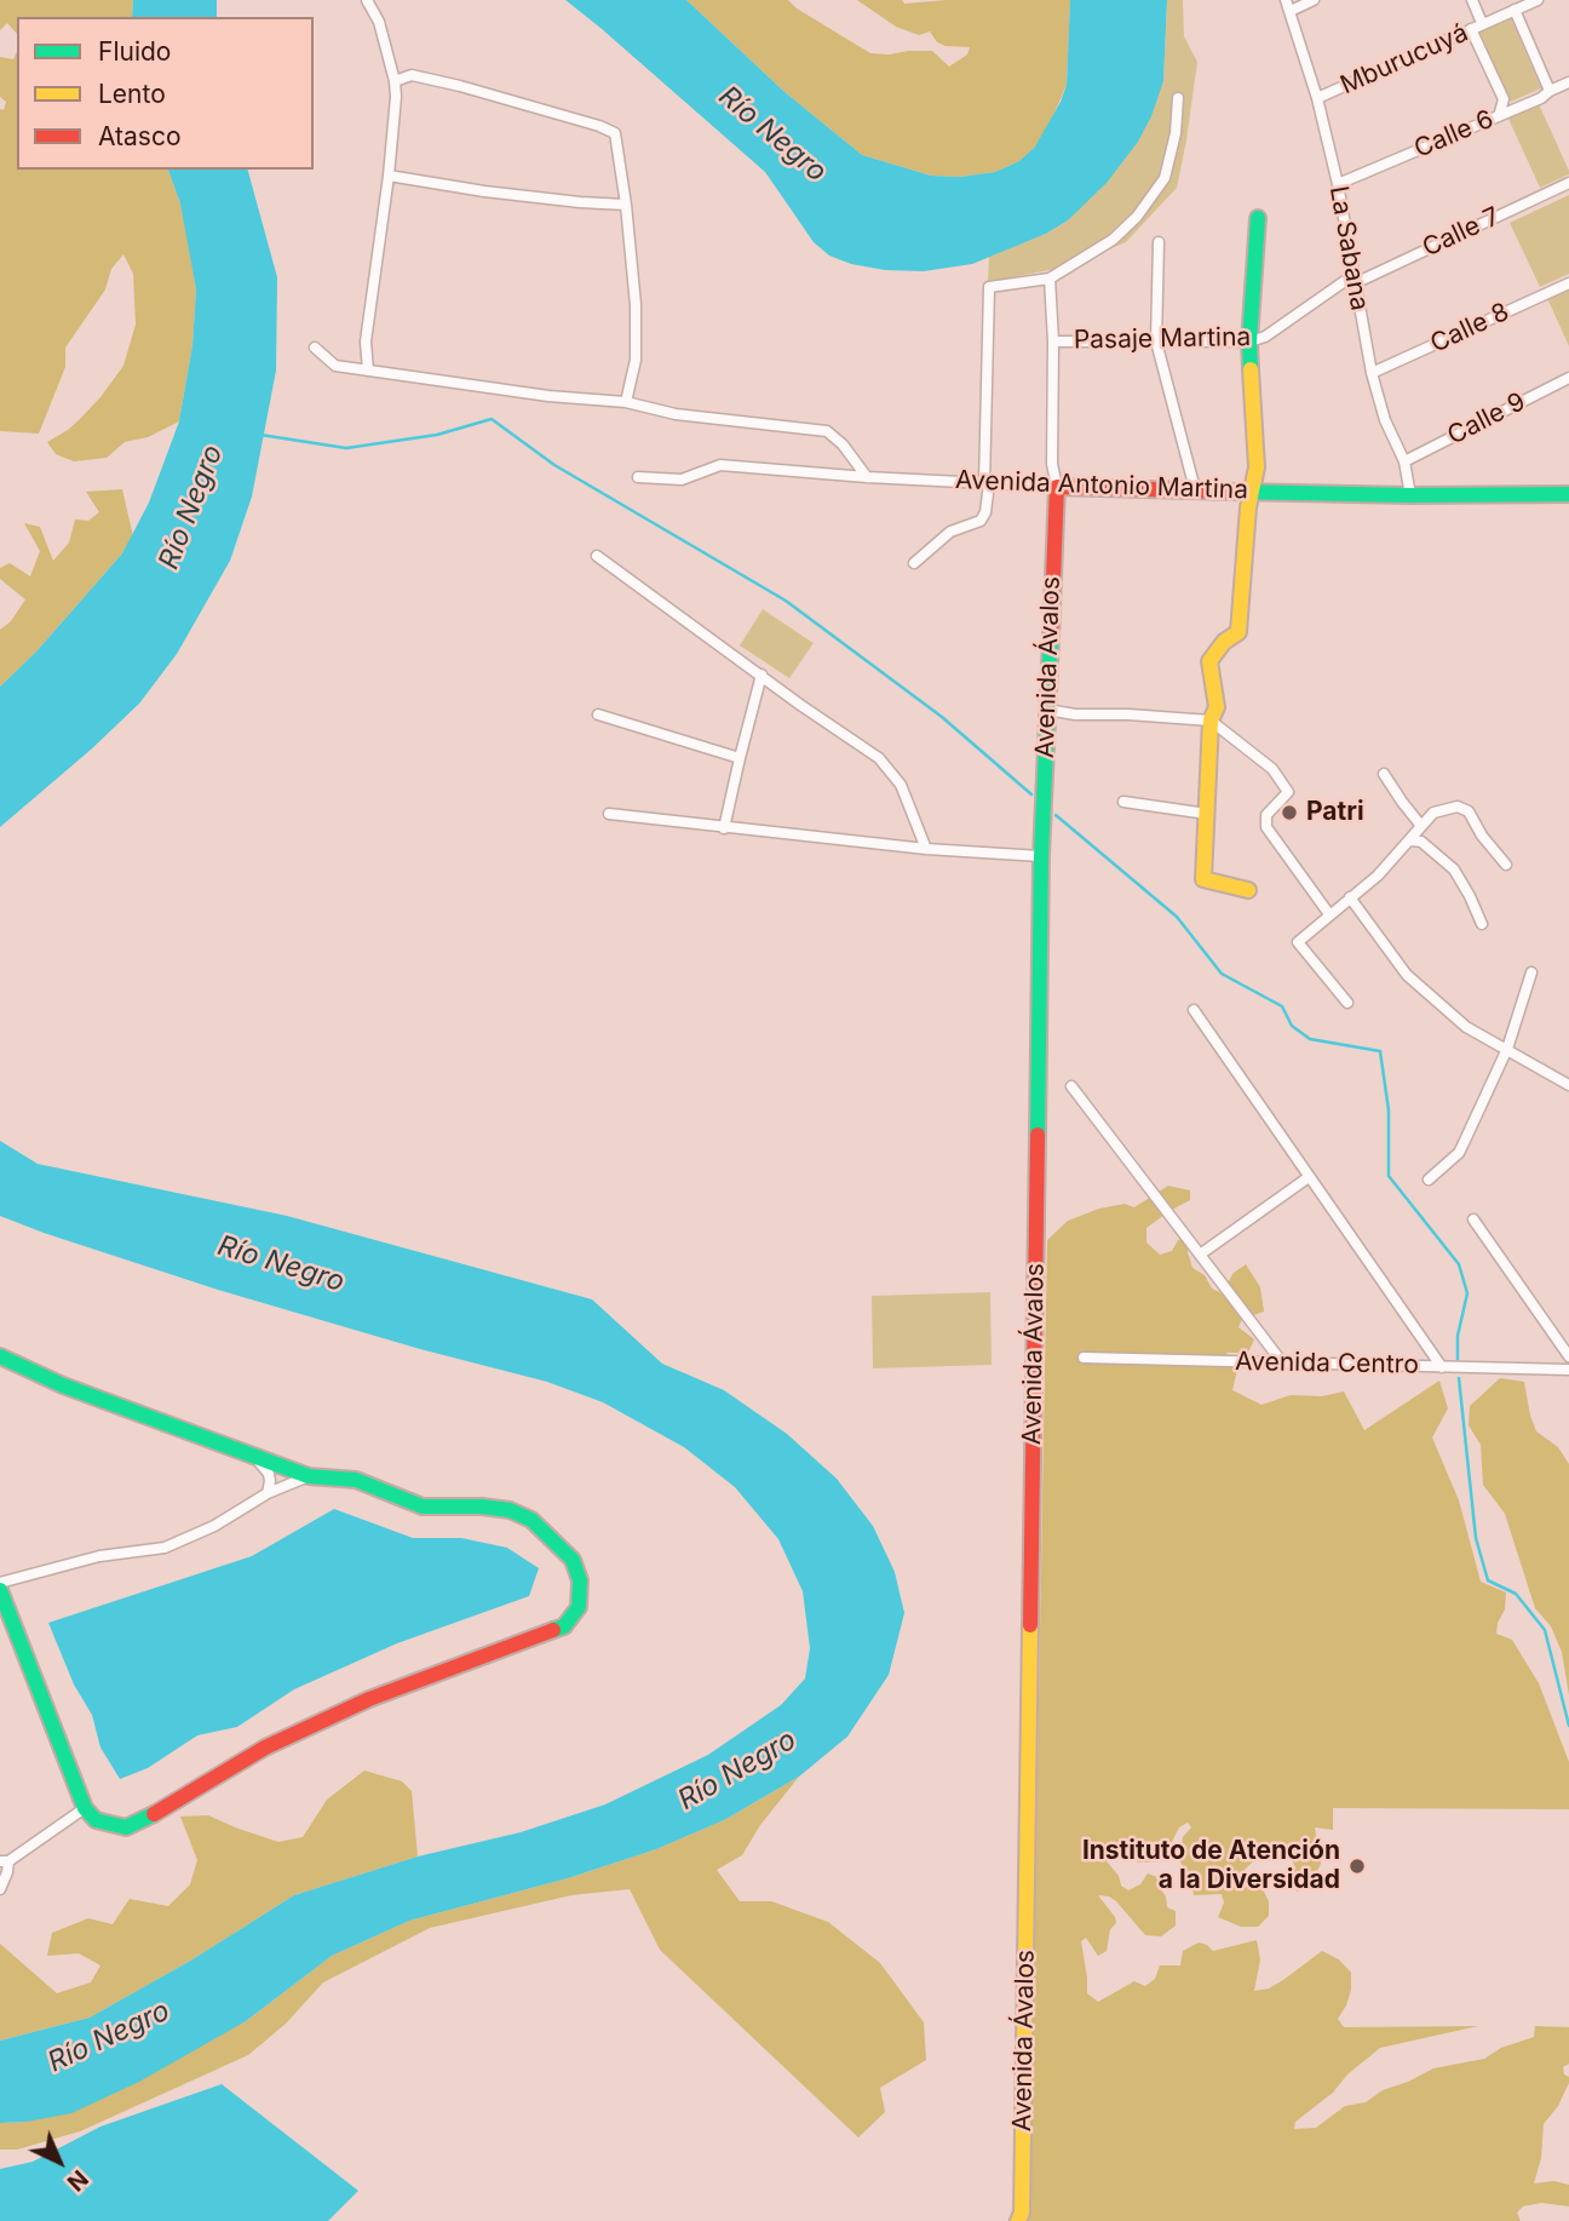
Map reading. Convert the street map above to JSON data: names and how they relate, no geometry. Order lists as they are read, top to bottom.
{
  "streets": {
    "street": [
      "Mburucuyá",
      "Calle 6",
      "Calle 7",
      "La Sabana",
      "Calle 8",
      "Pasaje Martina",
      "Calle 9",
      "Avenida Antonio Martina",
      "Avenida Ávalos",
      "Avenida Centro"
    ]
  },
  "crossings": [
    ["Mburucuyá", "La Sabana"],
    ["Calle 6", "La Sabana"],
    ["Calle 7", "La Sabana"],
    ["Calle 7", "Pasaje Martina"],
    ["La Sabana", "Calle 8"],
    ["La Sabana", "Pasaje Martina"],
    ["La Sabana", "Calle 9"],
    ["La Sabana", "Avenida Antonio Martina"],
    ["Avenida Antonio Martina", "Avenida Ávalos"]
  ],
  "water": ["Río Negro"],
  "places": ["Patri", "Instituto de Atención a la Diversidad"],
  "legend": ["Fluido", "Lento", "Atasco"],
  "north": "bottom right"
}
